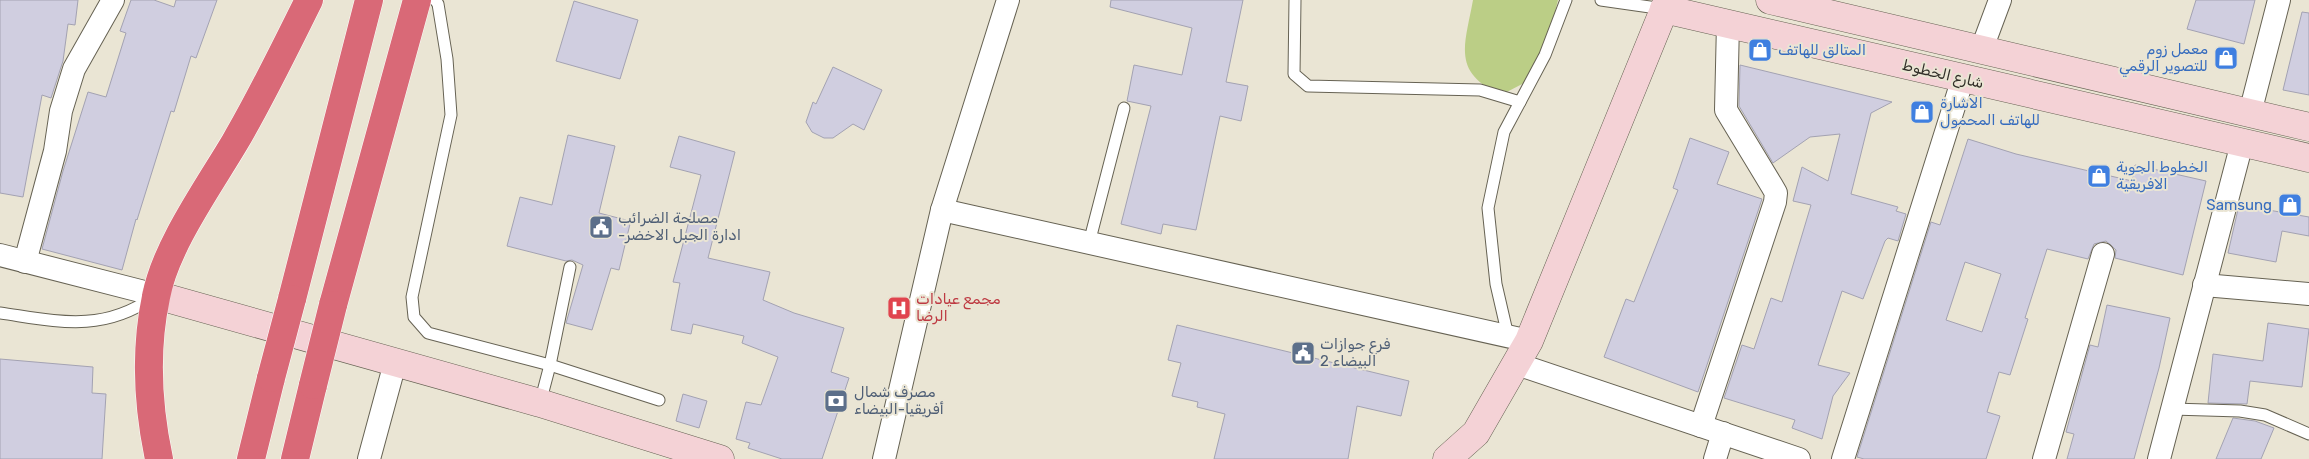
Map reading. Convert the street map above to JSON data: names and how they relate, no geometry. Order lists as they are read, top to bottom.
{
  "streets": {
    "street": ["شارع الخطوط"]
  },
  "places": {
    "shop": [
      "المتالق للهاتف",
      "معمل زوم للتصوير الرقمي",
      "الاشارة للهاتف المحمول",
      "الخطوط الجوية الافريقية",
      "Samsung"
    ],
    "public building": ["مصلحة الضرائب -ادارة الجبل الاخضر", "فرع جوازات البيضاء 2"],
    "hospital": ["مجمع عيادات الرضا"],
    "bank": ["مصرف شمال أفريقيا-البيضاء"]
  }
}
